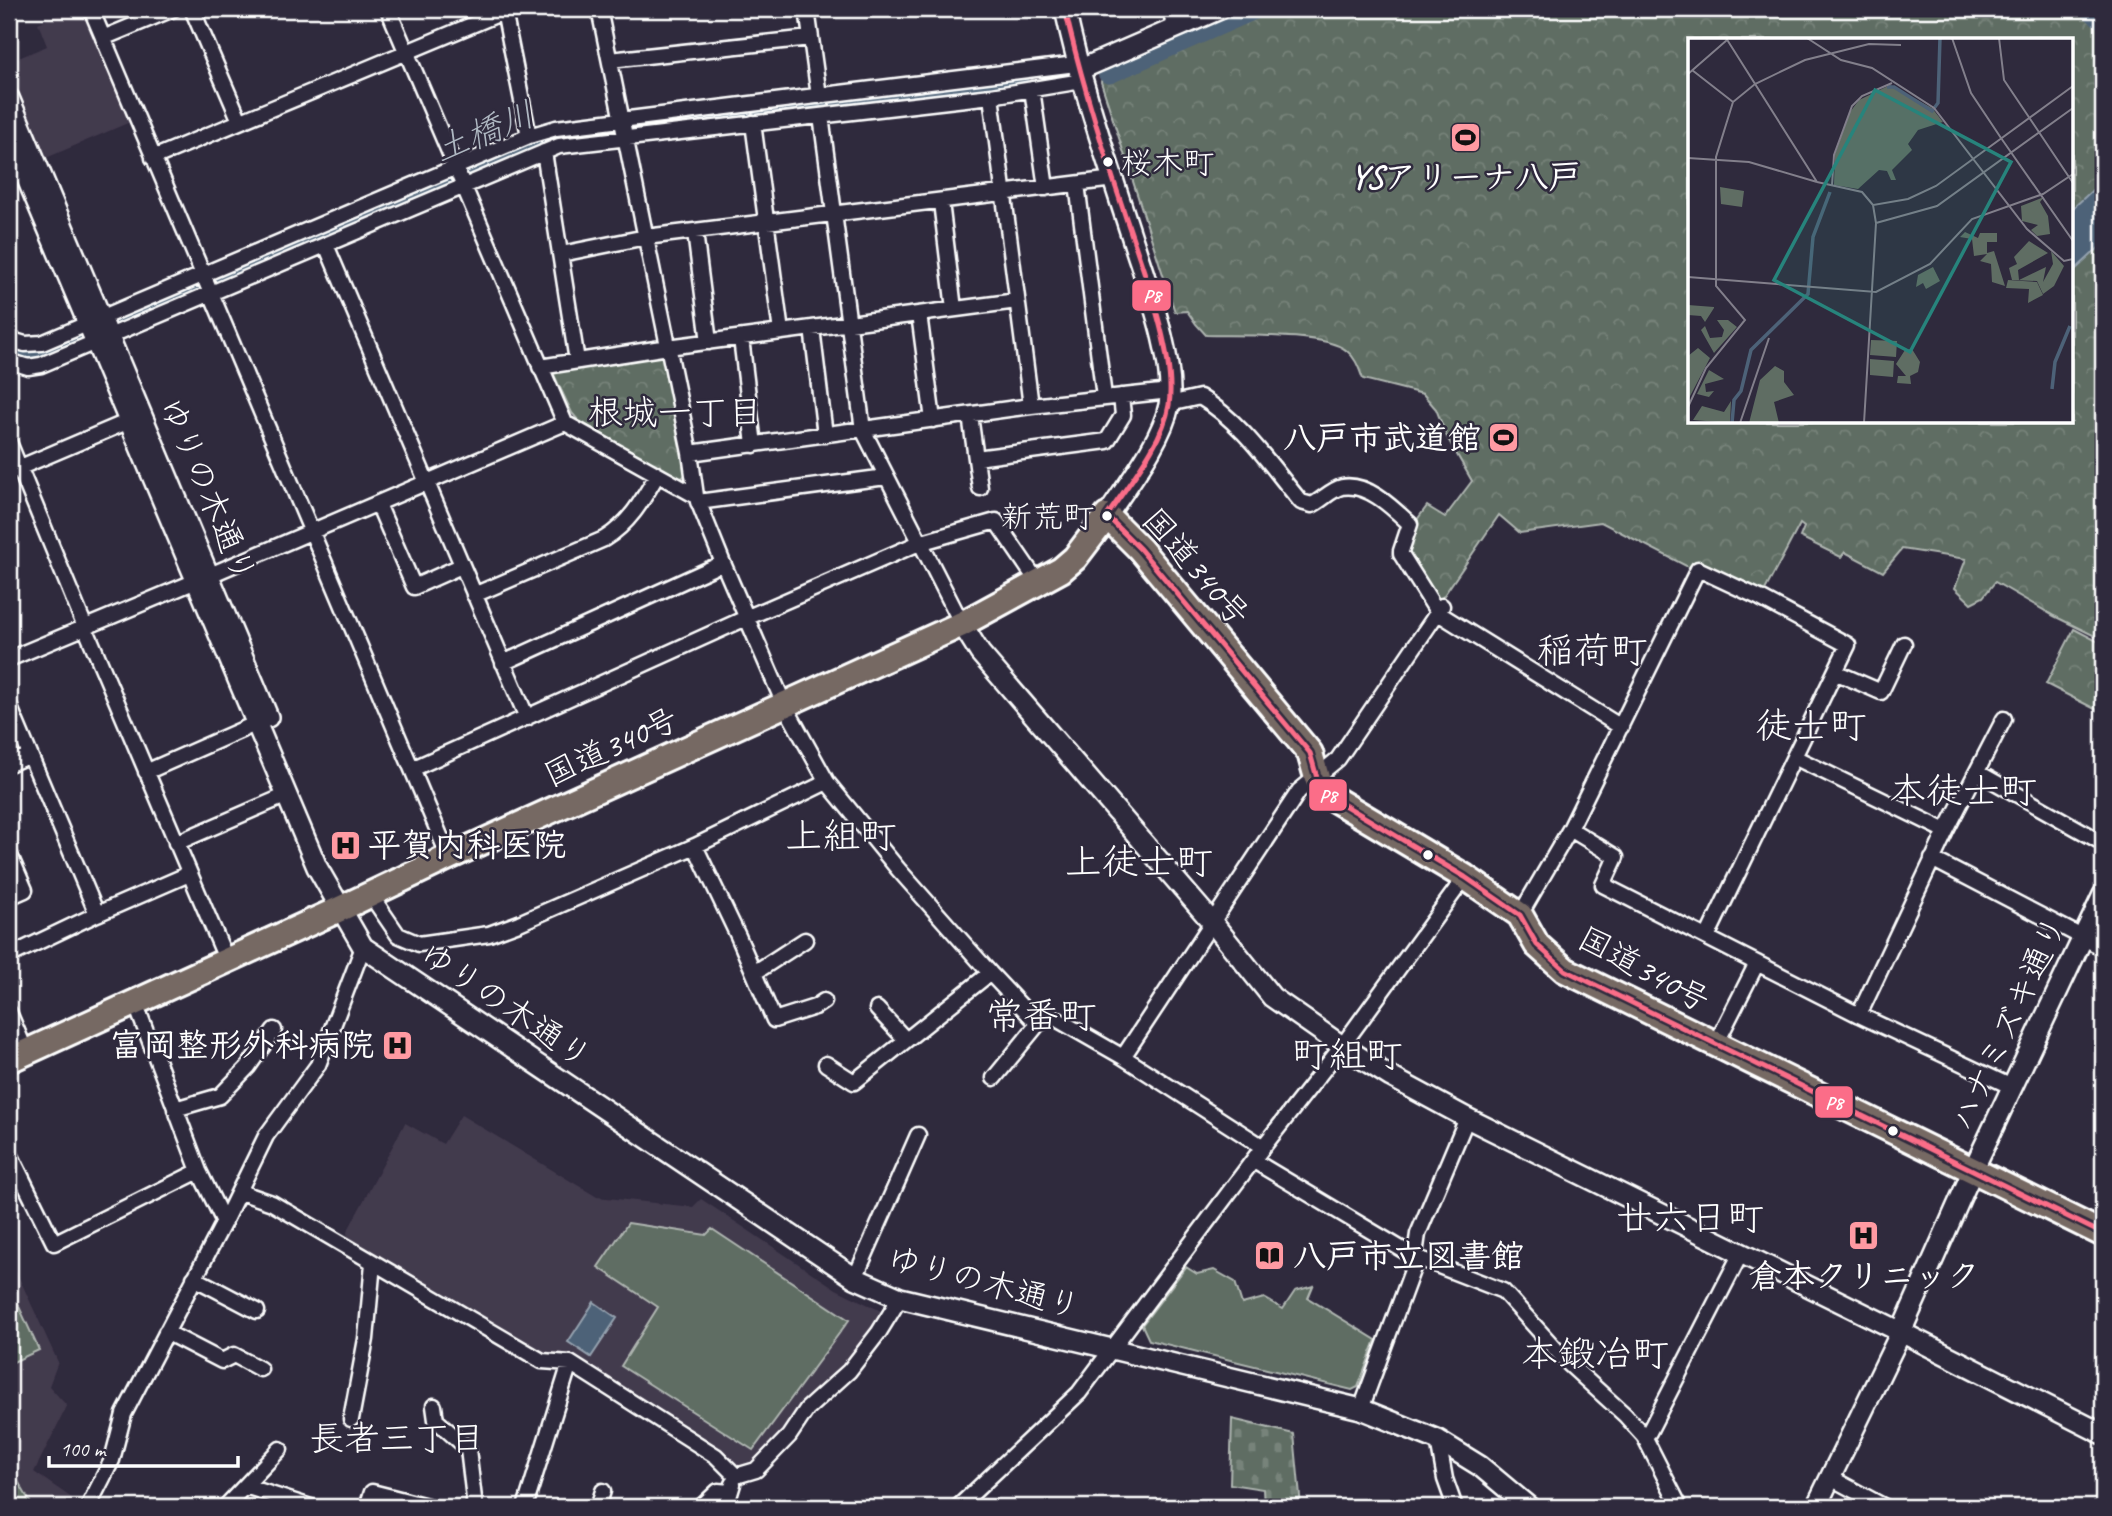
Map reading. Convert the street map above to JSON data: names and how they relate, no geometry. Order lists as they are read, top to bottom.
{
  "streets": {
    "highway": ["国道340号"],
    "street": ["ゆりの木通り", "ハナミズキ通り"]
  },
  "crossings": [
    ["ゆりの木通り", "国道340号"],
    ["国道340号", "ハナミズキ通り"]
  ],
  "districts": [
    "根城一丁目",
    "稲荷町",
    "徒士町",
    "本徒士町",
    "上組町",
    "上徒士町",
    "常番町",
    "町組町",
    "廿六日町",
    "本鍛冶町",
    "長者三丁目"
  ],
  "water": ["土橋川"],
  "places": {
    "sports": ["YSアリーナ八戸", "八戸市武道館"],
    "other": ["桜木町", "新荒町"],
    "hospital": ["平賀内科医院", "富岡整形外科病院", "倉本クリニック"],
    "library": ["八戸市立図書館"]
  },
  "lines": ["transit line P8"],
  "scale_bar": "100 m"
}
